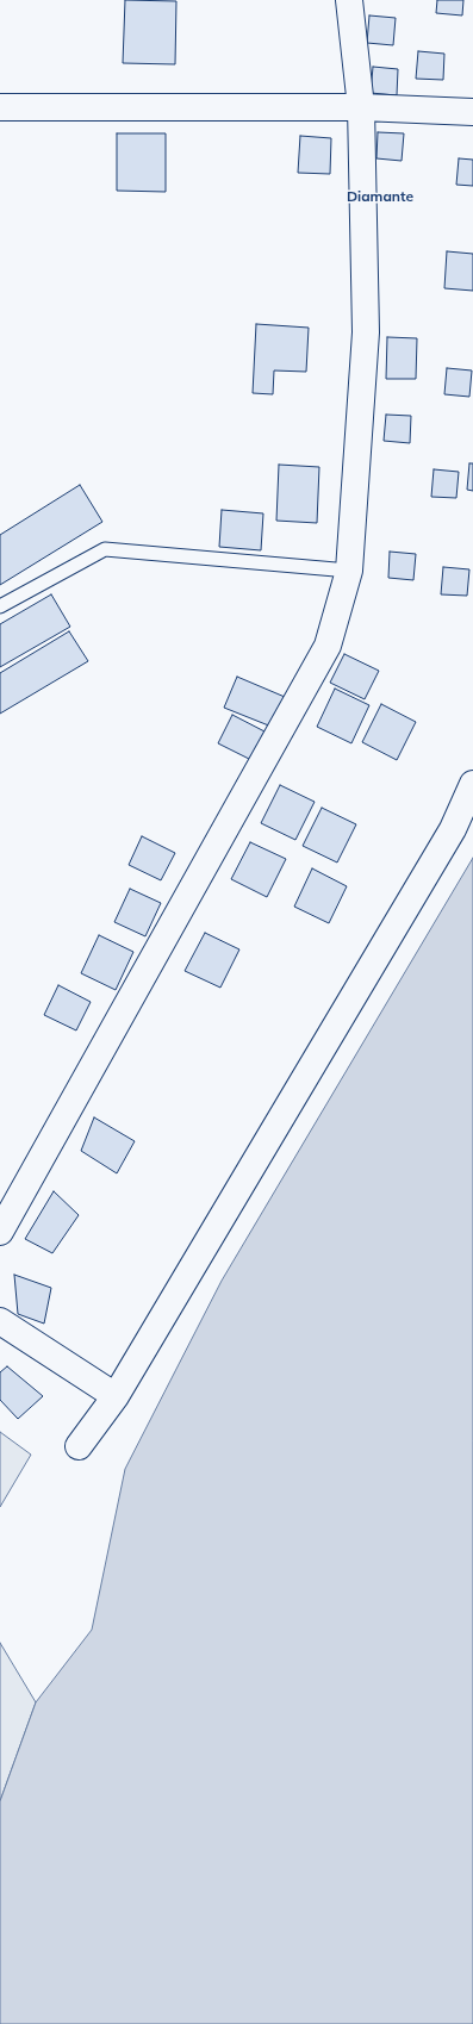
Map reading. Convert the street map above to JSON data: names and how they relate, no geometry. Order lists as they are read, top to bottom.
{
  "districts": ["Diamante"]
}
